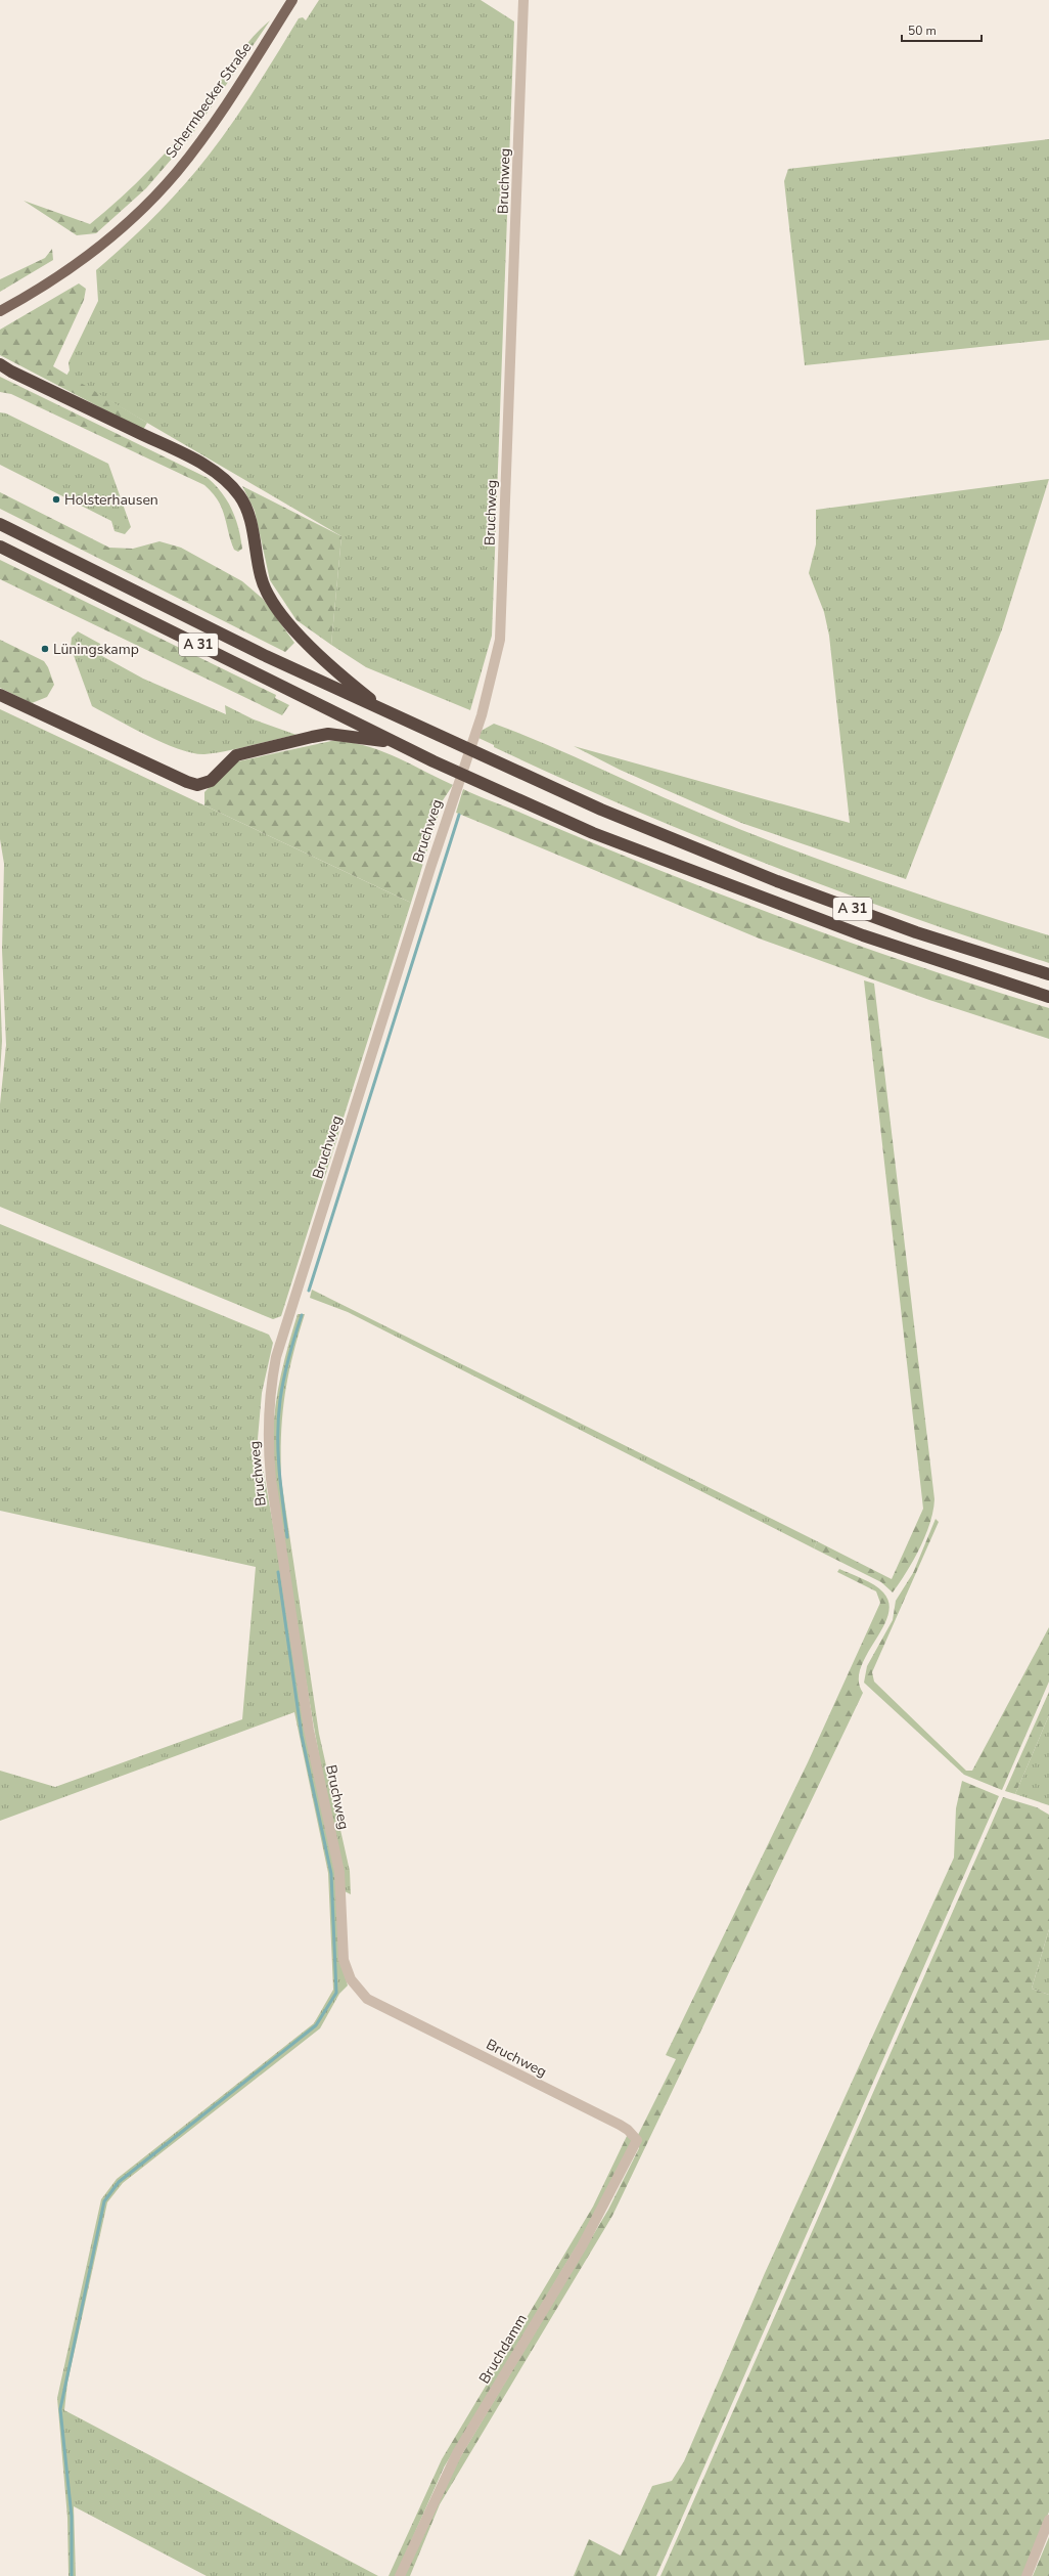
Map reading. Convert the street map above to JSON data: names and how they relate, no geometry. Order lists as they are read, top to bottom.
{
  "streets": {
    "highway": ["A 31"],
    "main road": ["Schermbecker Straße"],
    "street": ["Bruchweg", "Bruchdamm"]
  },
  "crossings": [
    ["Bruchweg", "Bruchdamm"]
  ],
  "places": ["Holsterhausen", "Lüningskamp"],
  "scale_bar": "50 m"
}
